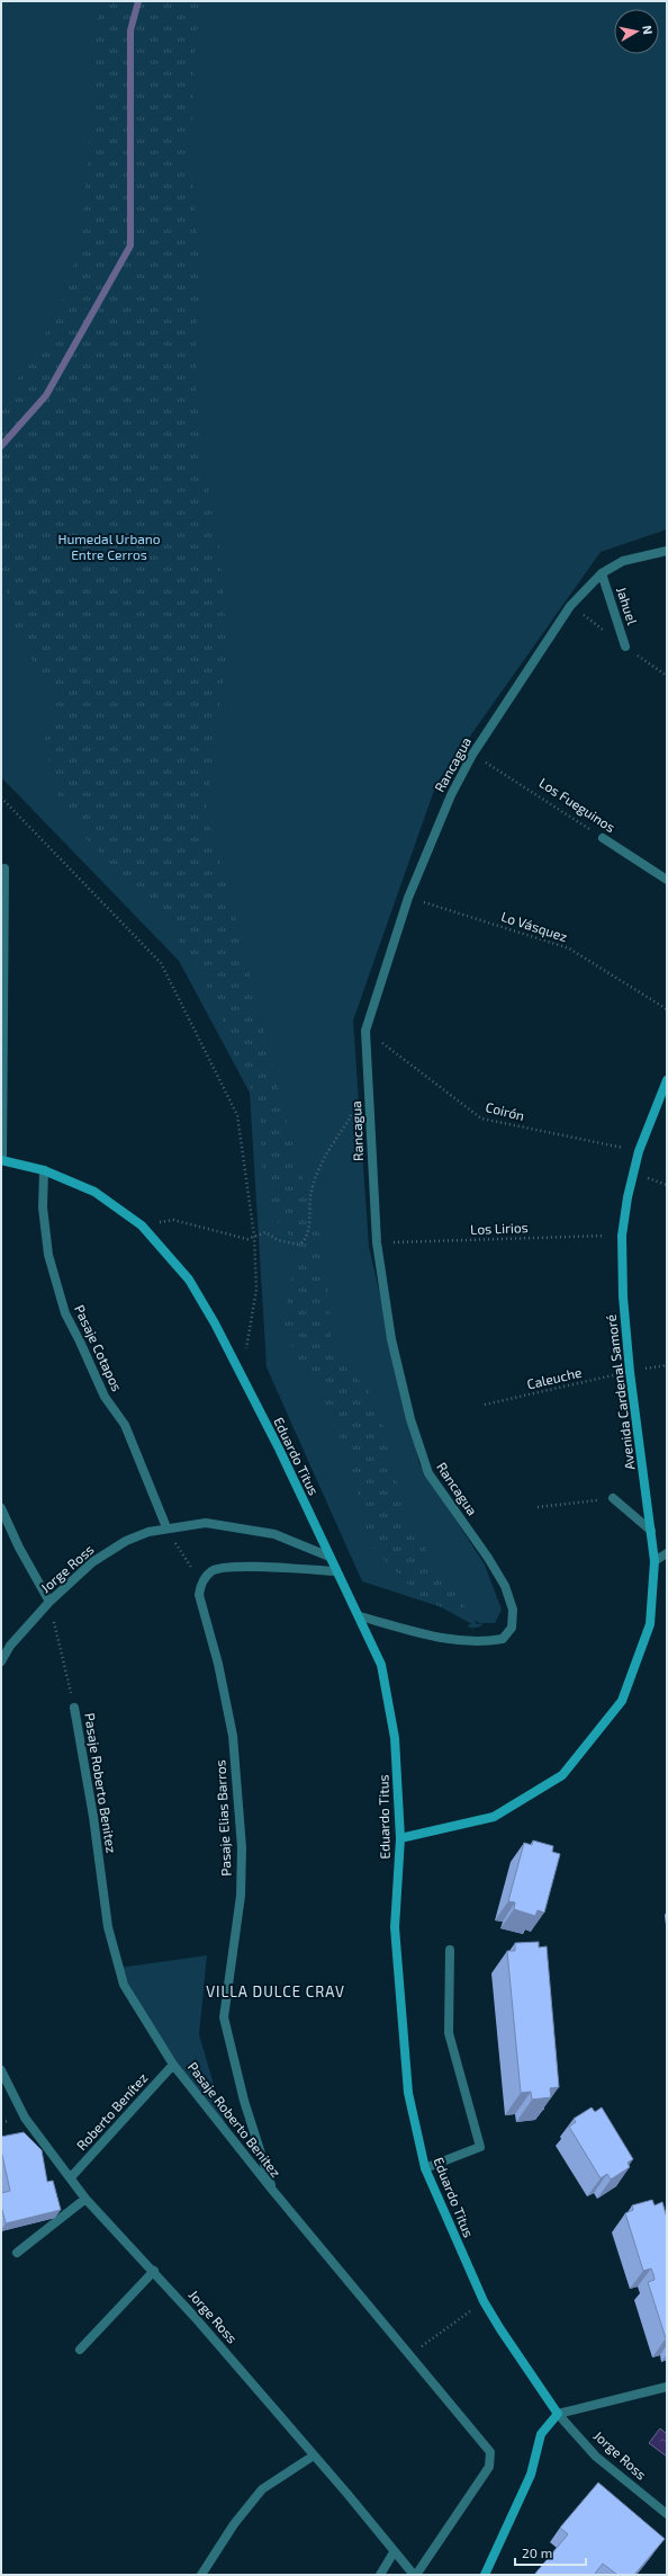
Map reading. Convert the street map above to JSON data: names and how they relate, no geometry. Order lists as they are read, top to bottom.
{
  "streets": {
    "street": [
      "Jahuel",
      "Rancagua",
      "Los Fueguinos",
      "Pasaje Cotapos",
      "Avenida Cardenal Samoré",
      "Eduardo Titus",
      "Jorge Ross",
      "Pasaje Roberto Benitez",
      "Pasaje Elias Barros",
      "Roberto Benítez"
    ],
    "path": [
      "Lo Vásquez",
      "Coirón",
      "Los Lirios",
      "Caleuche"
    ]
  },
  "crossings": [
    ["Jahuel", "Rancagua"],
    ["Rancagua", "Los Fueguinos"],
    ["Rancagua", "Lo Vásquez"],
    ["Rancagua", "Coirón"],
    ["Rancagua", "Los Lirios"],
    ["Rancagua", "Eduardo Titus"],
    ["Coirón", "Avenida Cardenal Samoré"],
    ["Los Lirios", "Avenida Cardenal Samoré"],
    ["Pasaje Cotapos", "Eduardo Titus"],
    ["Pasaje Cotapos", "Jorge Ross"],
    ["Caleuche", "Avenida Cardenal Samoré"],
    ["Avenida Cardenal Samoré", "Eduardo Titus"],
    ["Eduardo Titus", "Jorge Ross"],
    ["Jorge Ross", "Pasaje Roberto Benitez"],
    ["Jorge Ross", "Roberto Benítez"],
    ["Pasaje Roberto Benitez", "Pasaje Elias Barros"],
    ["Pasaje Roberto Benitez", "Roberto Benítez"]
  ],
  "districts": ["VILLA DULCE CRAV"],
  "parks": ["Humedal Urbano Entre Cerros"],
  "scale_bar": "20 m",
  "north": "right"
}
